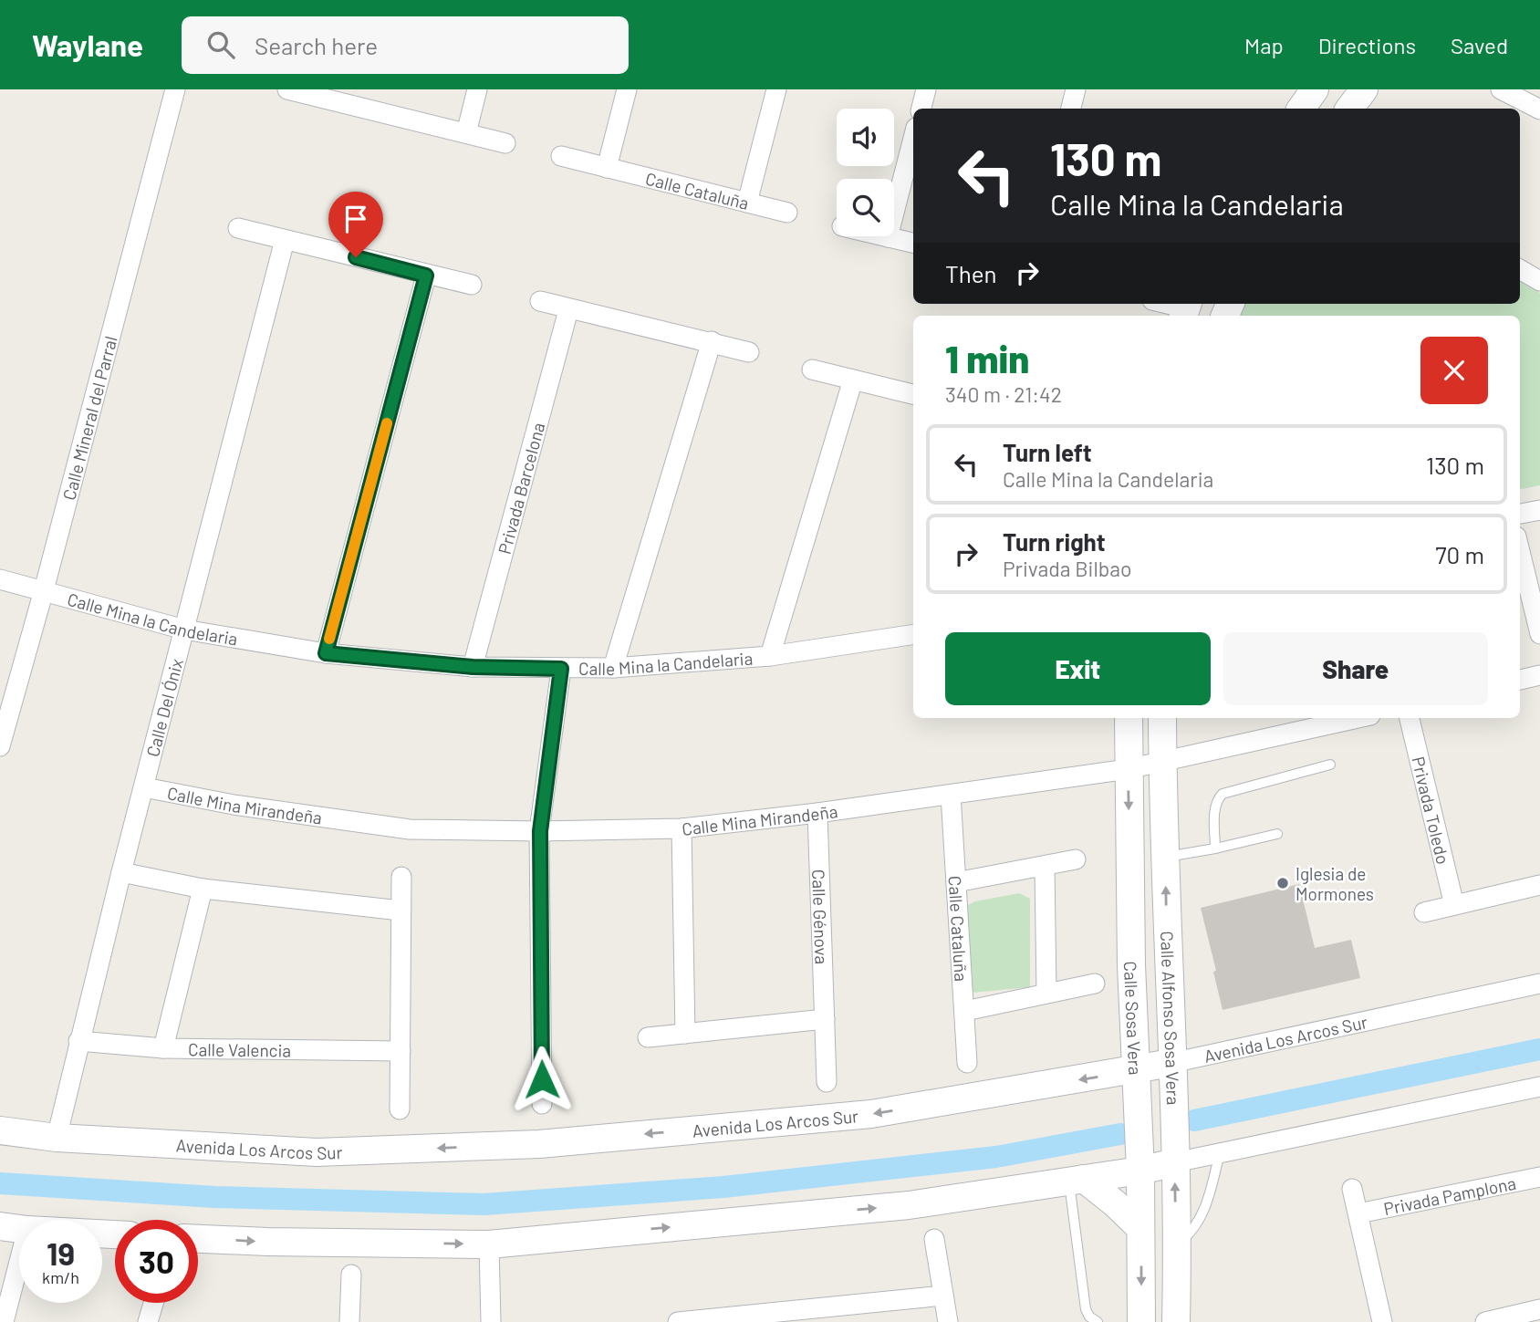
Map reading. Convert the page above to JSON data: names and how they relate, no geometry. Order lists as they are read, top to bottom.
{
  "streets": {
    "street": [
      "Calle Cataluña",
      "Calle Mineral del Parral",
      "Privada Barcelona",
      "Calle Mina la Candelaria",
      "Calle Del Ónix",
      "Calle Mina Mirandeña",
      "Privada Toledo",
      "Calle Génova",
      "Calle Alfonso Sosa Vera",
      "Calle Sosa Vera",
      "Avenida Los Arcos Sur",
      "Calle Valencia",
      "Privada Pamplona"
    ]
  },
  "crossings": [
    ["Calle Cataluña", "Calle Mina Mirandeña"],
    ["Calle Mineral del Parral", "Calle Mina la Candelaria"],
    ["Privada Barcelona", "Calle Mina la Candelaria"],
    ["Calle Mina la Candelaria", "Calle Del Ónix"],
    ["Calle Del Ónix", "Calle Mina Mirandeña"],
    ["Calle Del Ónix", "Avenida Los Arcos Sur"],
    ["Calle Del Ónix", "Calle Valencia"],
    ["Calle Mina Mirandeña", "Calle Génova"],
    ["Calle Mina Mirandeña", "Calle Alfonso Sosa Vera"],
    ["Calle Mina Mirandeña", "Calle Sosa Vera"],
    ["Calle Alfonso Sosa Vera", "Avenida Los Arcos Sur"],
    ["Calle Sosa Vera", "Avenida Los Arcos Sur"]
  ],
  "places": ["Iglesia de Mormones"],
  "page": {
    "header": "Waylane",
    "search": "Search here",
    "nav": ["Map", "Directions", "Saved"],
    "turn": ["130 m", "Calle Mina la Candelaria"],
    "then": "Then",
    "heading": ["1 min", "340 m · 21:42"],
    "list": [
      {
        "name": "Turn left",
        "note": "Calle Mina la Candelaria",
        "value": "130 m"
      },
      {
        "name": "Turn right",
        "note": "Privada Bilbao",
        "value": "70 m"
      }
    ],
    "buttons": ["Exit", "Share"],
    "speed": "19 km/h",
    "limit": "30"
  }
}
